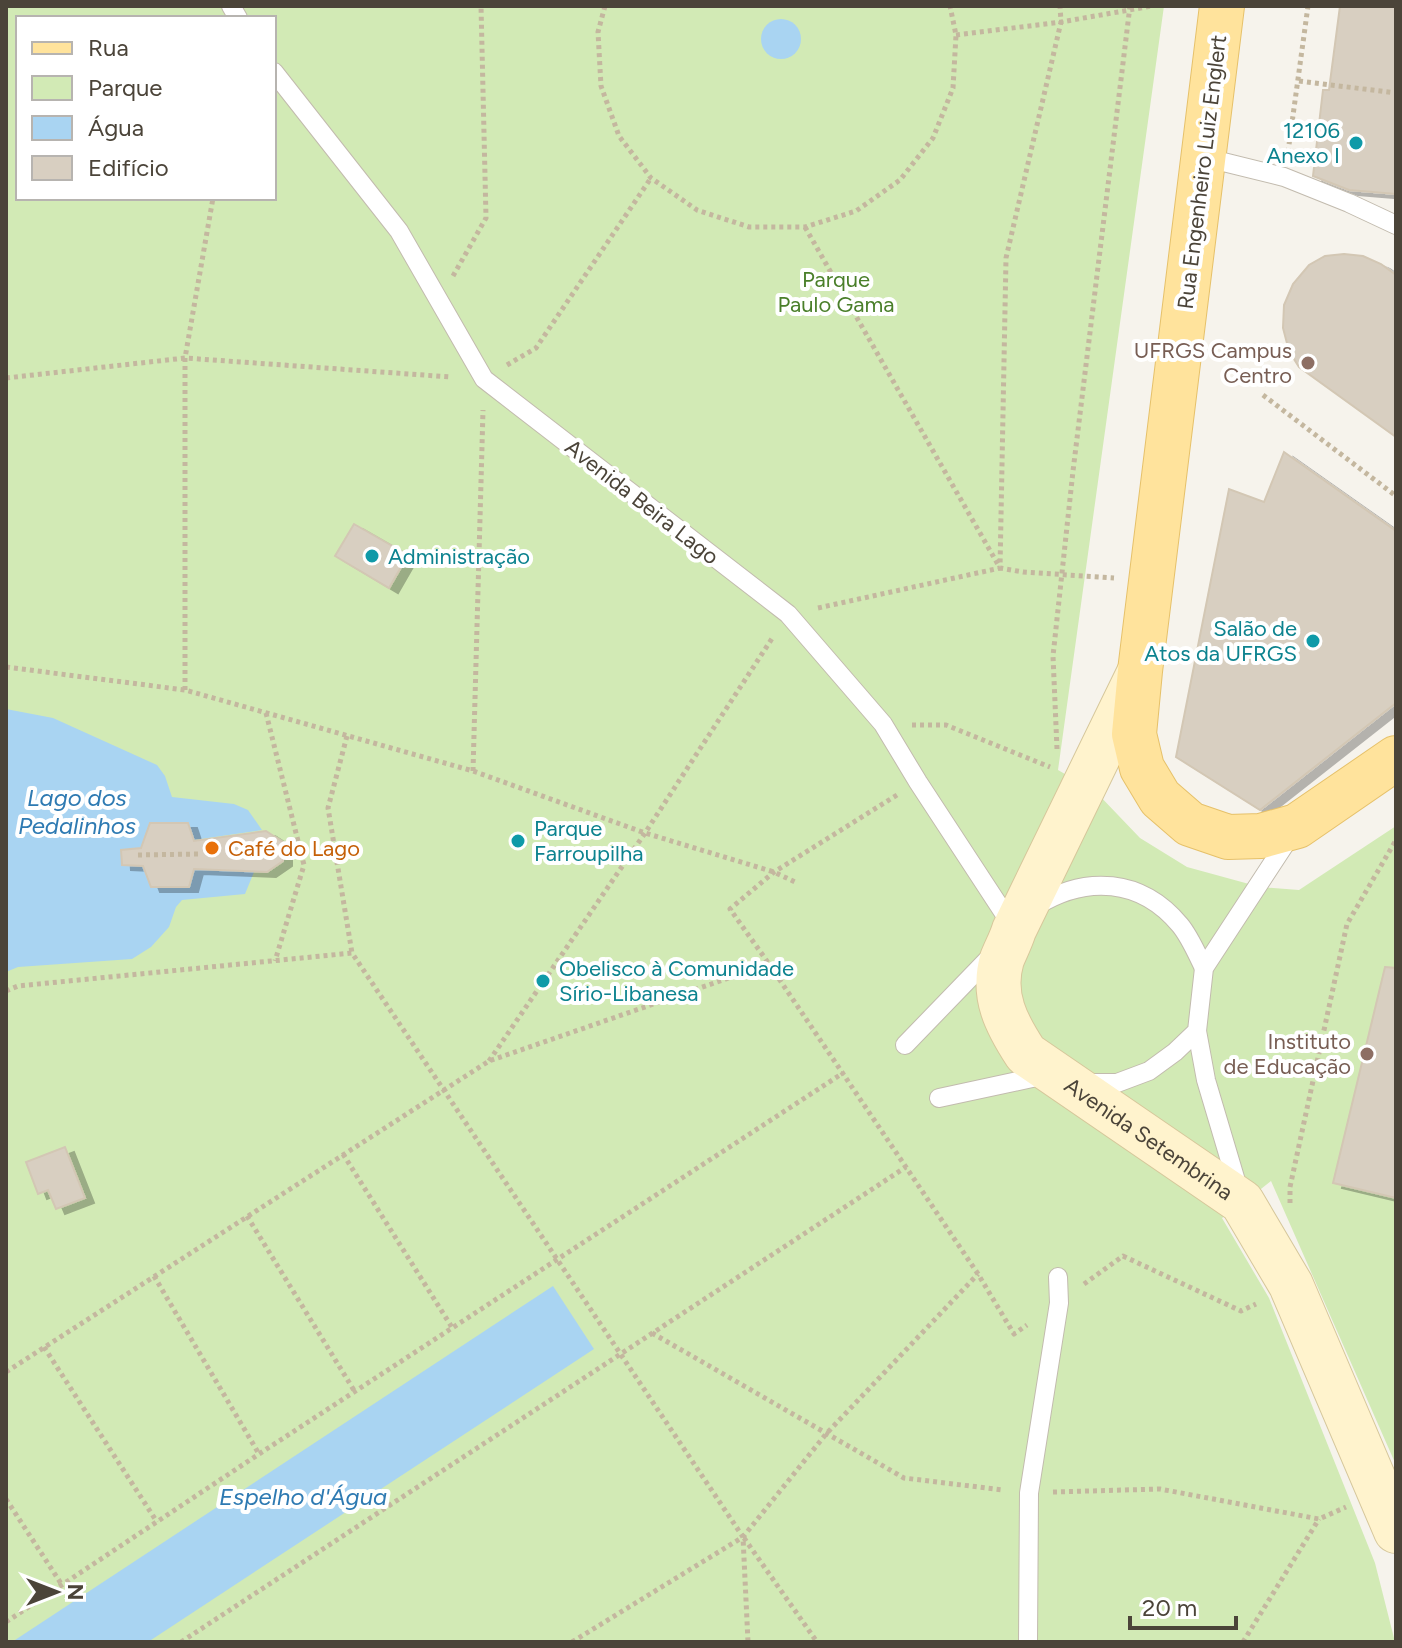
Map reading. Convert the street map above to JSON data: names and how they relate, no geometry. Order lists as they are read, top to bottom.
{
  "streets": {
    "main road": ["Rua Engenheiro Luiz Englert"],
    "street": ["Avenida Setembrina"],
    "lane": ["Avenida Beira Lago"]
  },
  "crossings": [
    ["Rua Engenheiro Luiz Englert", "Avenida Setembrina"],
    ["Avenida Beira Lago", "Avenida Setembrina"]
  ],
  "water": ["Lago dos Pedalinhos", "Espelho d'Água"],
  "parks": ["Parque Paulo Gama"],
  "places": [
    "12106 Anexo I",
    "UFRGS Campus Centro",
    "Administração",
    "Salão de Atos da UFRGS",
    "Parque Farroupilha",
    "Café do Lago",
    "Obelisco à Comunidade Sírio-Libanesa",
    "Instituto de Educação"
  ],
  "legend": [
    "Rua",
    "Parque",
    "Água",
    "Edifício"
  ],
  "scale_bar": "20 m",
  "north": "right"
}
